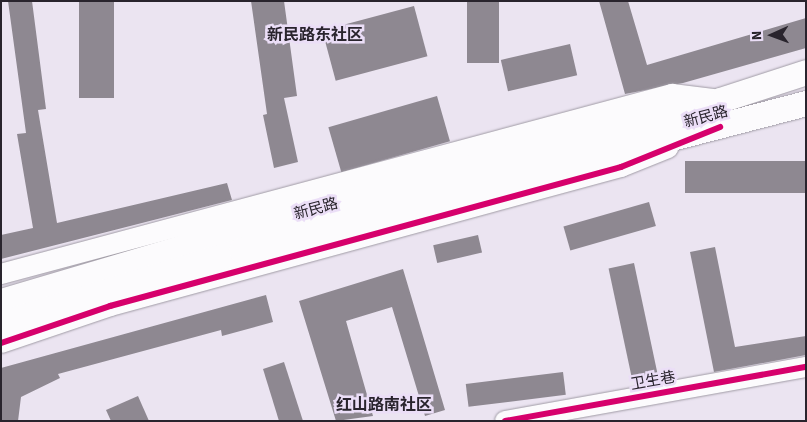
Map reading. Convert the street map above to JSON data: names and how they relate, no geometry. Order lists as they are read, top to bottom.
{
  "streets": {
    "main road": ["新民路"],
    "street": ["卫生巷"]
  },
  "districts": ["新民路东社区", "红山路南社区"],
  "north": "left"
}
